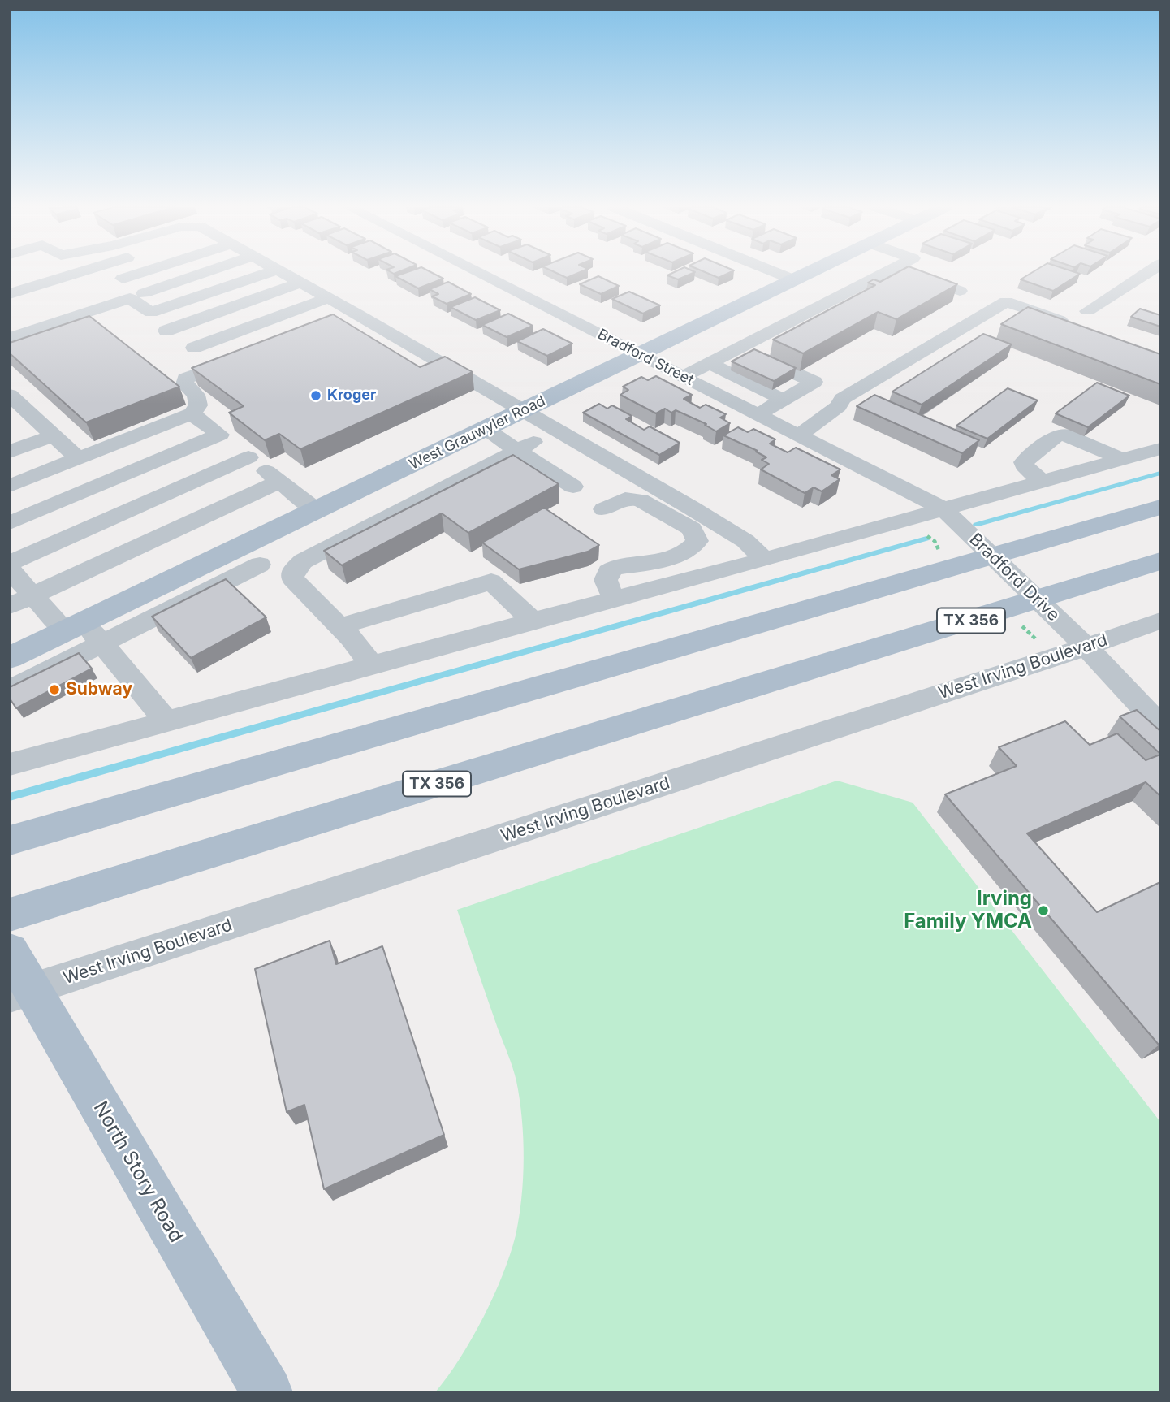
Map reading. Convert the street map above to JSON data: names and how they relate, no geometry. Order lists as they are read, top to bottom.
{
  "streets": {
    "main road": ["West Grauwyler Road", "TX 356", "North Story Road"],
    "street": ["Bradford Street", "Bradford Drive", "West Irving Boulevard"]
  },
  "crossings": [
    ["Bradford Street", "West Grauwyler Road"],
    ["Bradford Street", "Bradford Drive"],
    ["Bradford Drive", "TX 356"],
    ["Bradford Drive", "West Irving Boulevard"],
    ["West Irving Boulevard", "North Story Road"]
  ],
  "places": ["Kroger", "Subway", "Irving Family YMCA"]
}
